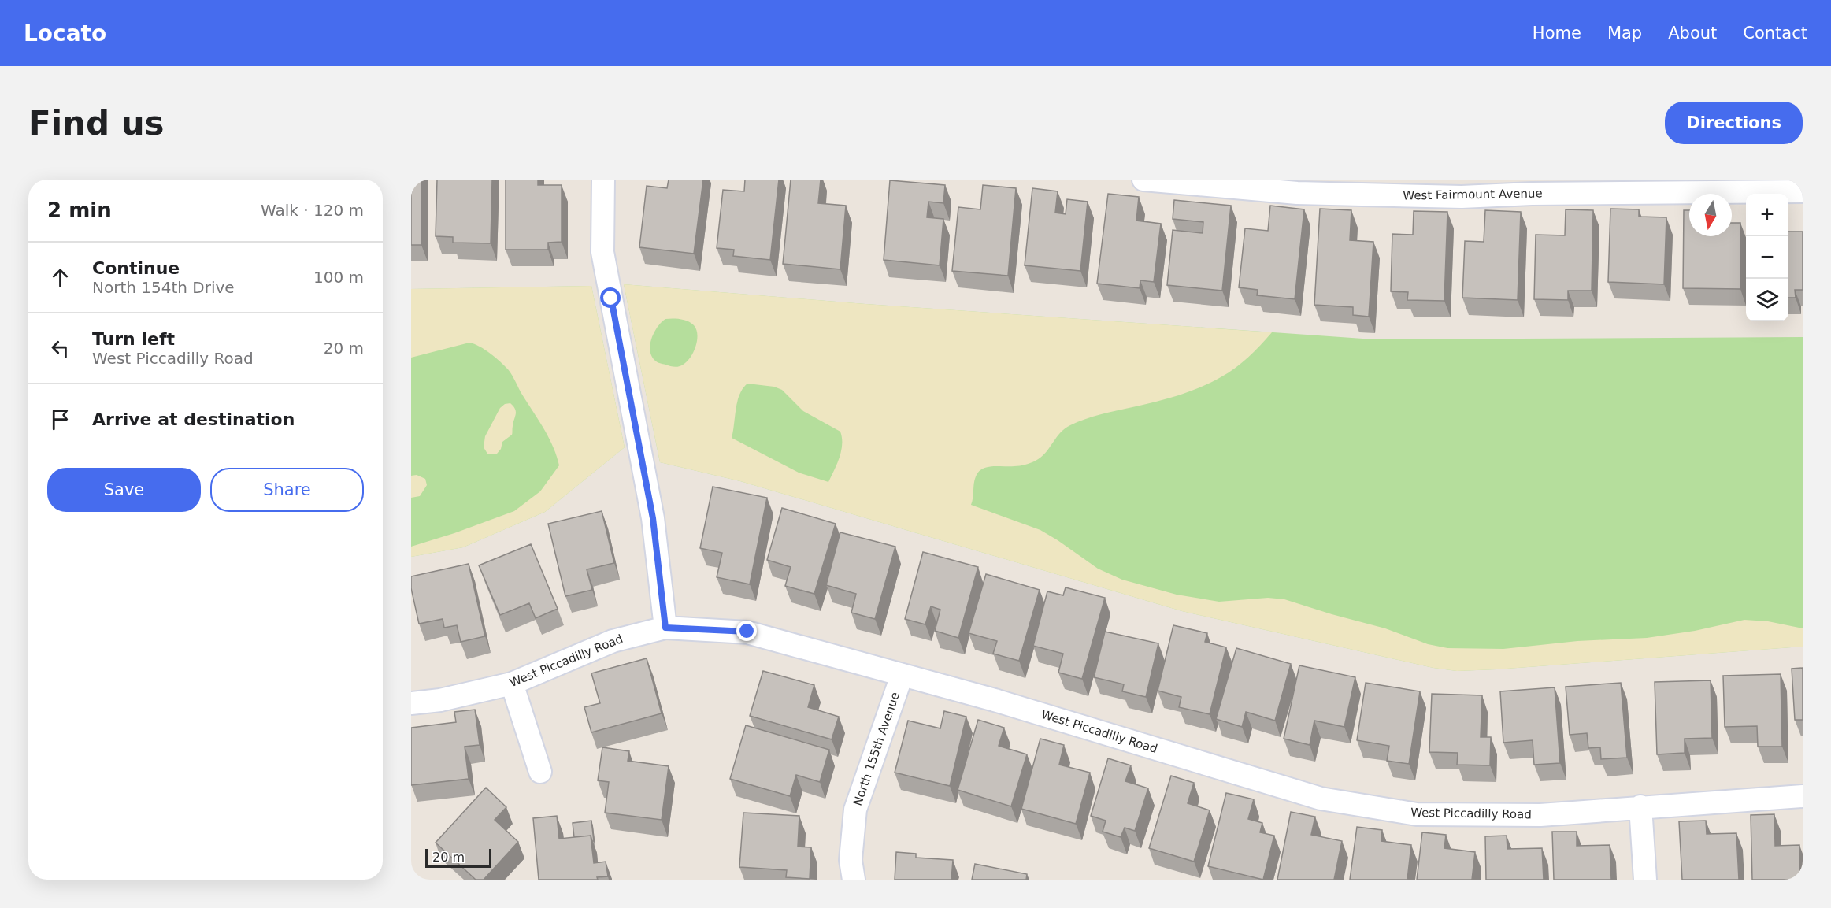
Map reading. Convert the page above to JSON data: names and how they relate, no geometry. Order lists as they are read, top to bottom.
{
  "streets": {
    "street": ["West Fairmount Avenue", "West Piccadilly Road", "North 155th Avenue"]
  },
  "crossings": [
    ["West Piccadilly Road", "North 155th Avenue"]
  ],
  "scale_bar": "20 m",
  "north": "bottom",
  "page": {
    "header": "Locato",
    "nav": [
      "Home",
      "Map",
      "About",
      "Contact"
    ],
    "buttons": [
      "Directions",
      ["Save", "Share"]
    ],
    "title": "Find us",
    "heading": ["2 min", "Walk · 120 m"],
    "map_buttons": ["+", "−"],
    "list": [
      ["Continue", "North 154th Drive", "100 m"],
      ["Turn left", "West Piccadilly Road", "20 m"],
      "Arrive at destination"
    ],
    "scale": "20 m"
  }
}
